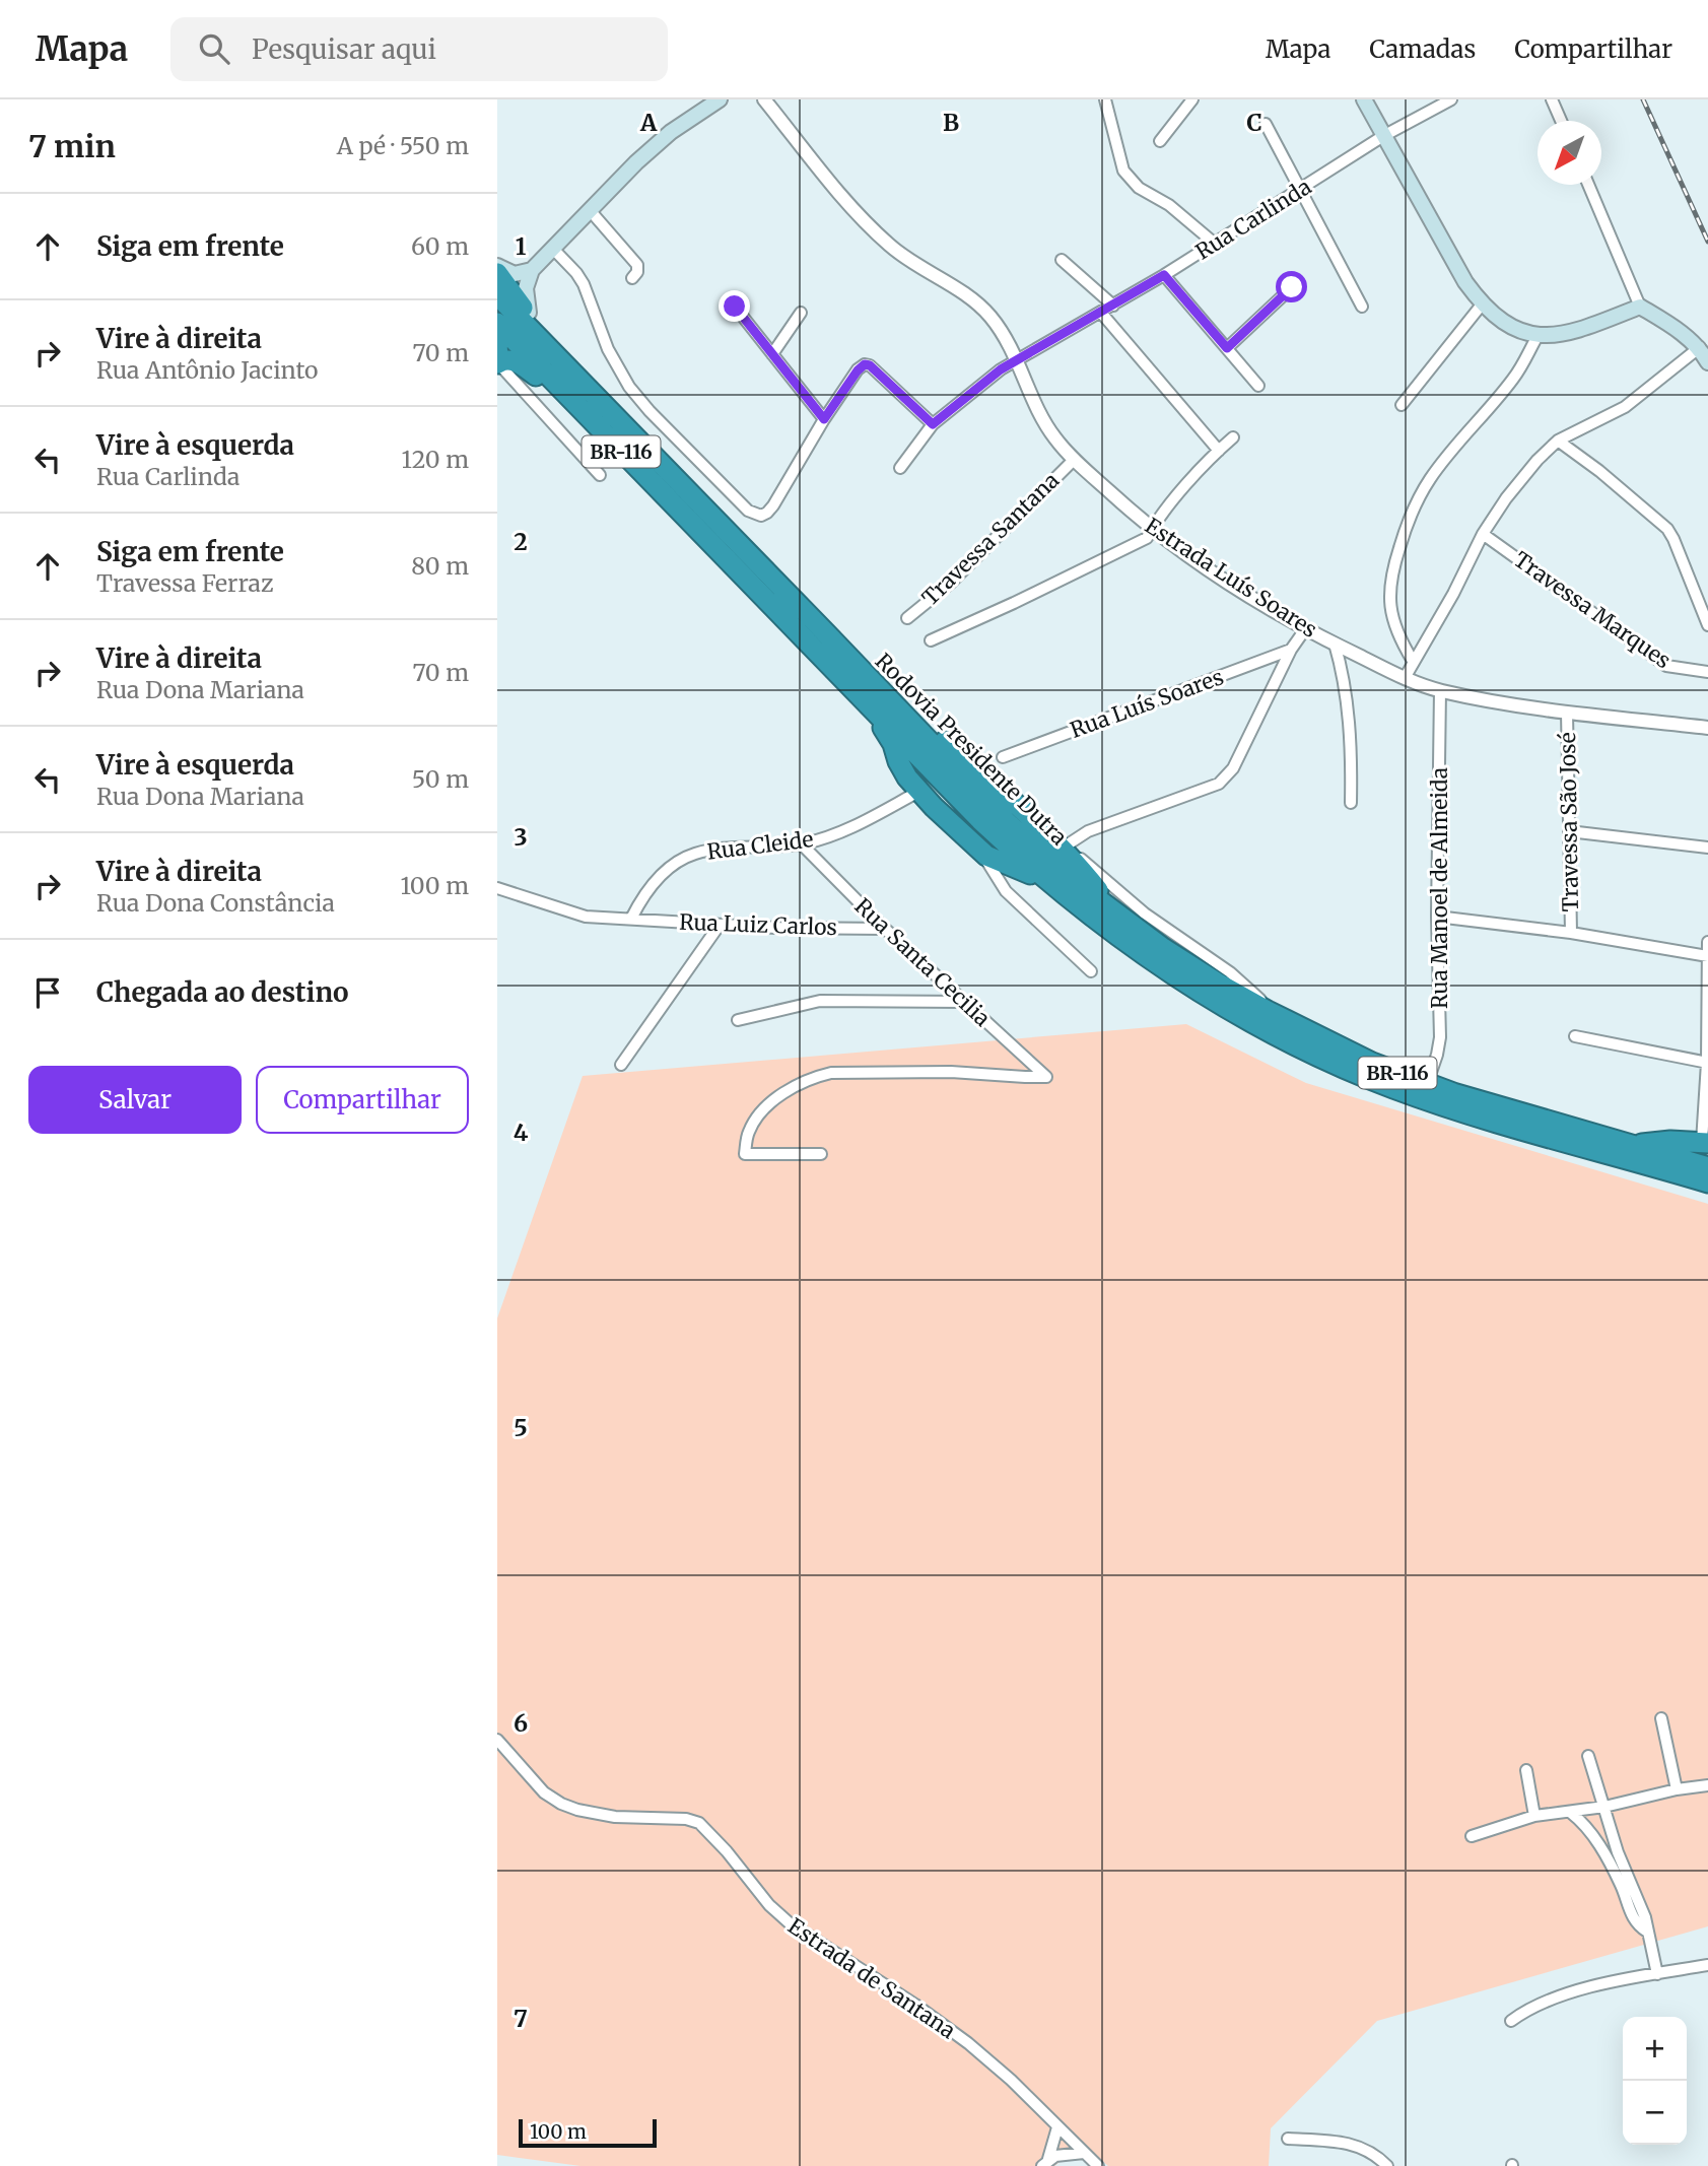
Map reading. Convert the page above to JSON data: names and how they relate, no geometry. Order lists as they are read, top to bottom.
{
  "streets": {
    "highway": ["BR-116", "Rodovia Presidente Dutra"],
    "street": [
      "Rua Carlinda",
      "Travessa Santana",
      "Estrada Luís Soares",
      "Travessa Marques",
      "Rua Luís Soares",
      "Travessa São José",
      "Rua Cleide",
      "Rua Manoel de Almeida",
      "Rua Luiz Carlos",
      "Rua Santa Cecilia",
      "Estrada de Santana"
    ]
  },
  "crossings": [
    ["Rua Carlinda", "Estrada Luís Soares"],
    ["Travessa Santana", "Estrada Luís Soares"],
    ["Estrada Luís Soares", "Travessa São José"],
    ["Estrada Luís Soares", "Rua Manoel de Almeida"],
    ["Rodovia Presidente Dutra", "Rua Manoel de Almeida"],
    ["Rua Cleide", "Rua Luiz Carlos"],
    ["Rua Cleide", "Rua Santa Cecilia"],
    ["Rua Luiz Carlos", "Rua Santa Cecilia"]
  ],
  "scale_bar": "100 m",
  "north": "bottom left",
  "page": {
    "header": "Mapa",
    "search": "Pesquisar aqui",
    "nav": ["Mapa", "Camadas", "Compartilhar"],
    "heading": ["7 min", "A pé · 550 m"],
    "list": [
      ["Siga em frente", "60 m"],
      ["Vire à direita", "Rua Antônio Jacinto", "70 m"],
      ["Vire à esquerda", "Rua Carlinda", "120 m"],
      ["Siga em frente", "Travessa Ferraz", "80 m"],
      ["Vire à direita", "Rua Dona Mariana", "70 m"],
      ["Vire à esquerda", "Rua Dona Mariana", "50 m"],
      ["Vire à direita", "Rua Dona Constância", "100 m"],
      "Chegada ao destino"
    ],
    "buttons": ["Salvar", "Compartilhar"],
    "map_buttons": ["+", "−"],
    "scale": "100 m"
  },
  "grid": {
    "columns": ["A", "B", "C"],
    "rows": [
      "1",
      "2",
      "3",
      "4",
      "5",
      "6",
      "7"
    ]
  }
}
